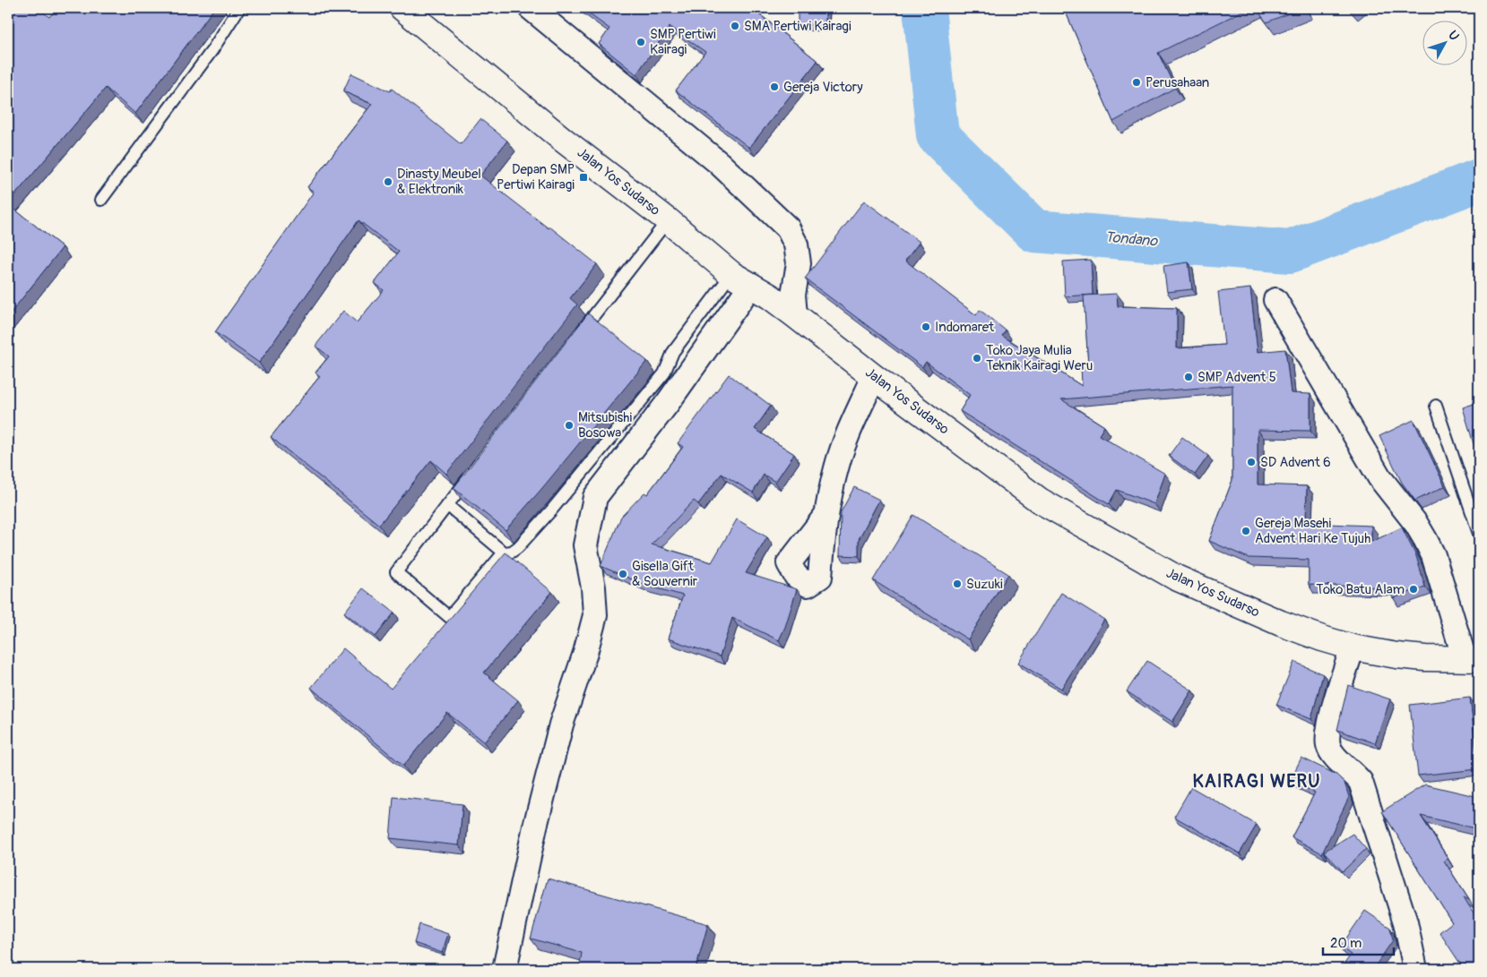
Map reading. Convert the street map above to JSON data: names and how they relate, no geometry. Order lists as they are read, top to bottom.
{
  "streets": {
    "highway": ["Jalan Yos Sudarso"]
  },
  "districts": ["KAIRAGI WERU"],
  "water": ["Tondano"],
  "places": {
    "other": [
      "SMA Pertiwi Kairagi",
      "SMP Pertiwi Kairagi",
      "Perusahaan",
      "Gereja Victory",
      "Dinasty Meubel & Elektronik",
      "Indomaret",
      "Toko Jaya Mulia Teknik Kairagi Weru",
      "SMP Advent 5",
      "Mitsubishi Bosowa",
      "SD Advent 6",
      "Gereja Masehi Advent Hari Ke Tujuh",
      "Gisella Gift & Souvernir",
      "Suzuki",
      "Toko Batu Alam"
    ],
    "transit": ["Depan SMP Pertiwi Kairagi"]
  },
  "scale_bar": "20 m",
  "north": "top right"
}
